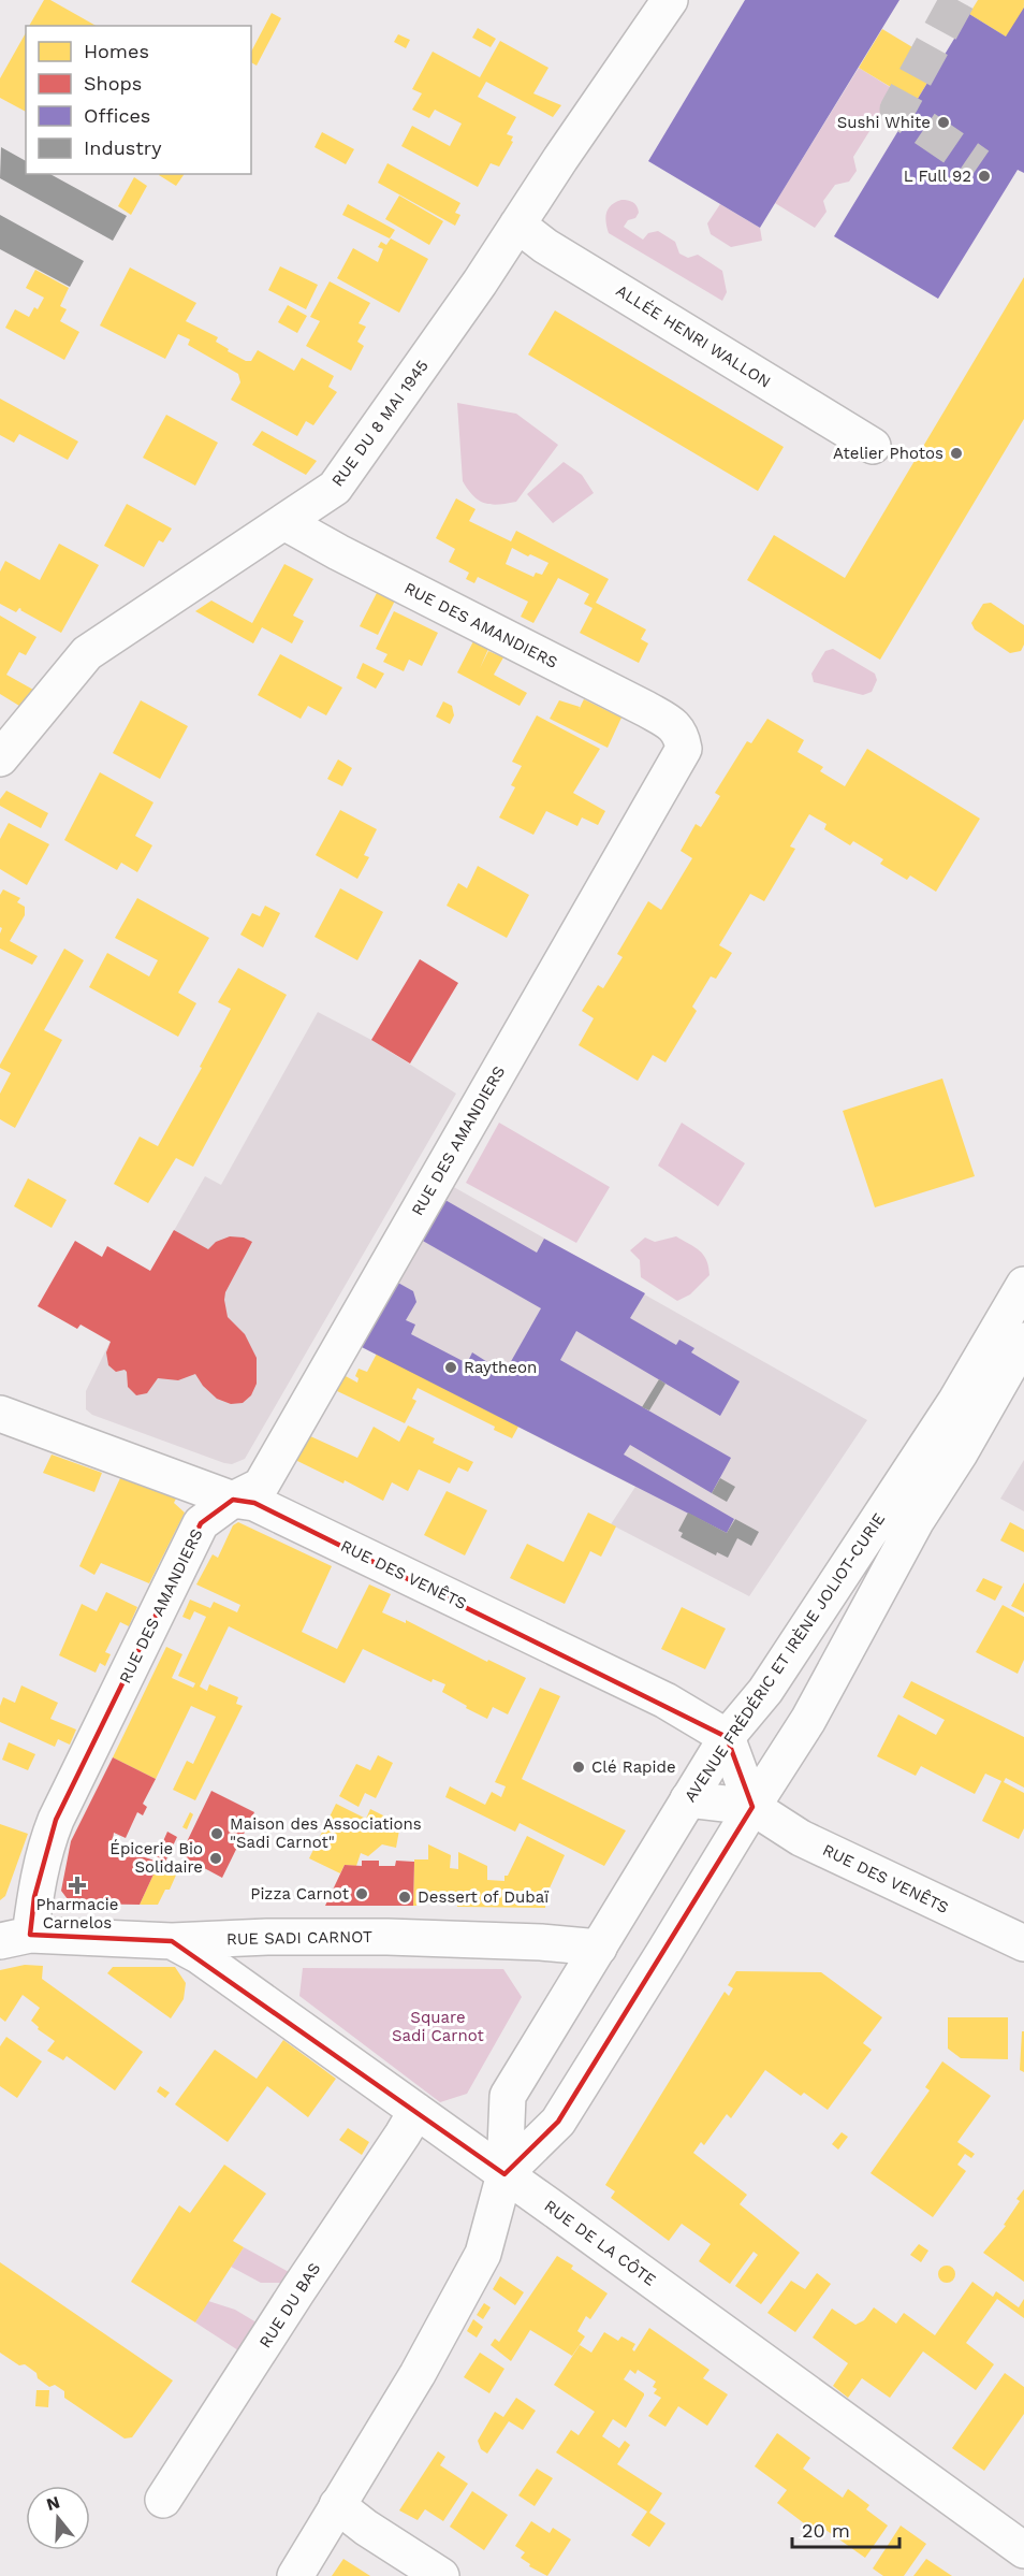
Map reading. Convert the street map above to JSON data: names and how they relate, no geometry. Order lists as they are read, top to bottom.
{
  "streets": {
    "street": [
      "ALLÉE HENRI WALLON",
      "RUE DU 8 MAI 1945",
      "RUE DES AMANDIERS",
      "RUE DES VENÊTS",
      "AVENUE FRÉDÉRIC ET IRÈNE JOLIOT-CURIE",
      "RUE SADI CARNOT",
      "RUE DE LA CÔTE",
      "RUE DU BAS"
    ]
  },
  "crossings": [
    ["ALLÉE HENRI WALLON", "RUE DU 8 MAI 1945"],
    ["RUE DU 8 MAI 1945", "RUE DES AMANDIERS"],
    ["RUE DES AMANDIERS", "RUE DES VENÊTS"],
    ["RUE DES AMANDIERS", "RUE SADI CARNOT"],
    ["RUE DES VENÊTS", "AVENUE FRÉDÉRIC ET IRÈNE JOLIOT-CURIE"],
    ["AVENUE FRÉDÉRIC ET IRÈNE JOLIOT-CURIE", "RUE SADI CARNOT"],
    ["AVENUE FRÉDÉRIC ET IRÈNE JOLIOT-CURIE", "RUE DE LA CÔTE"],
    ["RUE SADI CARNOT", "RUE DE LA CÔTE"],
    ["RUE DE LA CÔTE", "RUE DU BAS"]
  ],
  "parks": ["Square Sadi Carnot"],
  "places": {
    "other": [
      "Sushi White",
      "L Full 92",
      "Atelier Photos",
      "Raytheon",
      "Clé Rapide",
      "Maison des Associations \"Sadi Carnot\"",
      "Épicerie Bio Solidaire",
      "Pizza Carnot",
      "Dessert of Dubaï"
    ],
    "health": ["Pharmacie Carnelos"]
  },
  "legend": [
    "Homes",
    "Shops",
    "Offices",
    "Industry"
  ],
  "scale_bar": "20 m",
  "north": "top"
}
